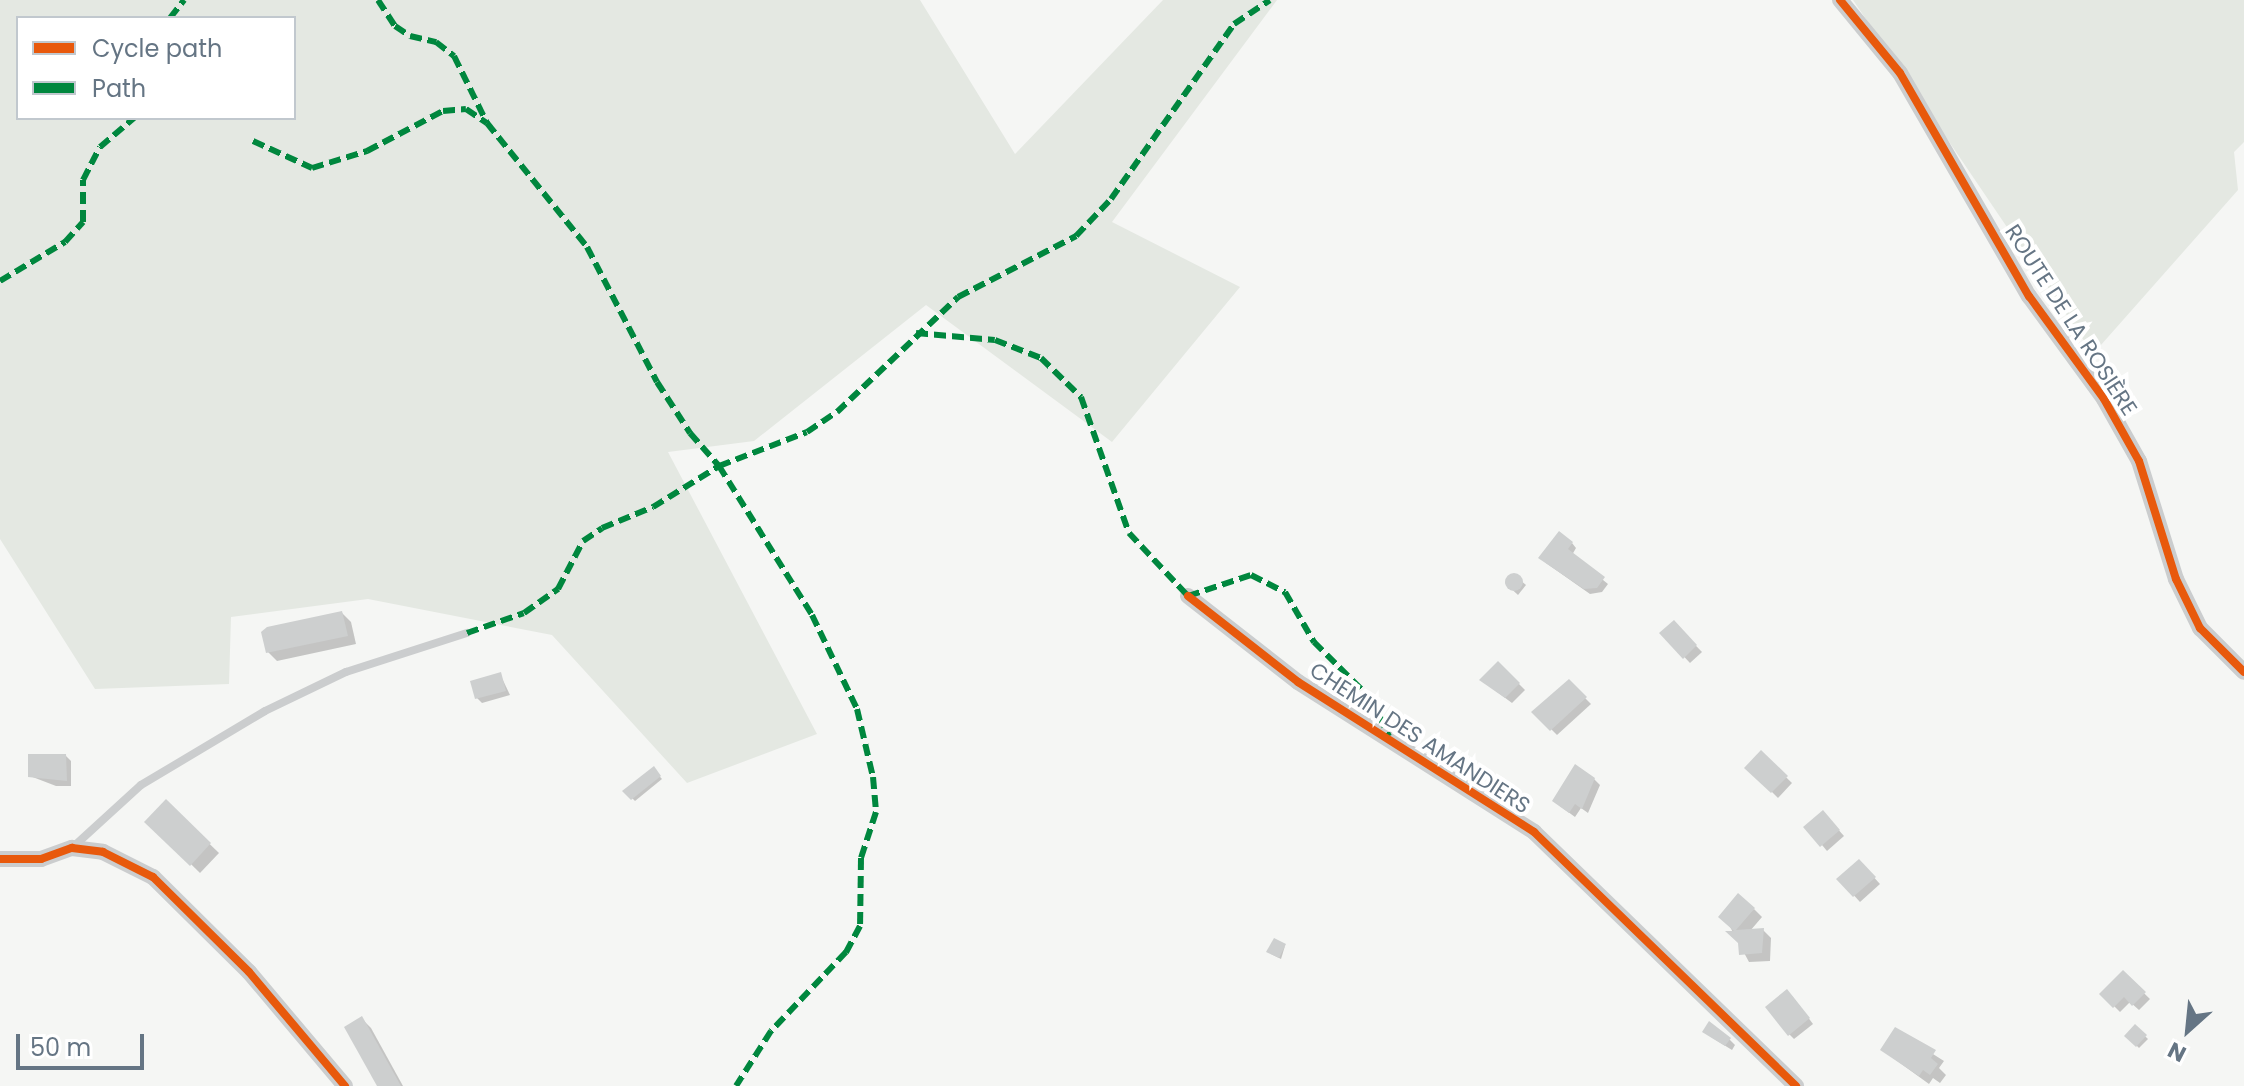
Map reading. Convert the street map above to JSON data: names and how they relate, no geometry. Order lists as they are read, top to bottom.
{
  "streets": {
    "street": ["ROUTE DE LA ROSIÈRE", "CHEMIN DES AMANDIERS"]
  },
  "legend": ["Cycle path", "Path"],
  "scale_bar": "50 m",
  "north": "bottom left"
}
